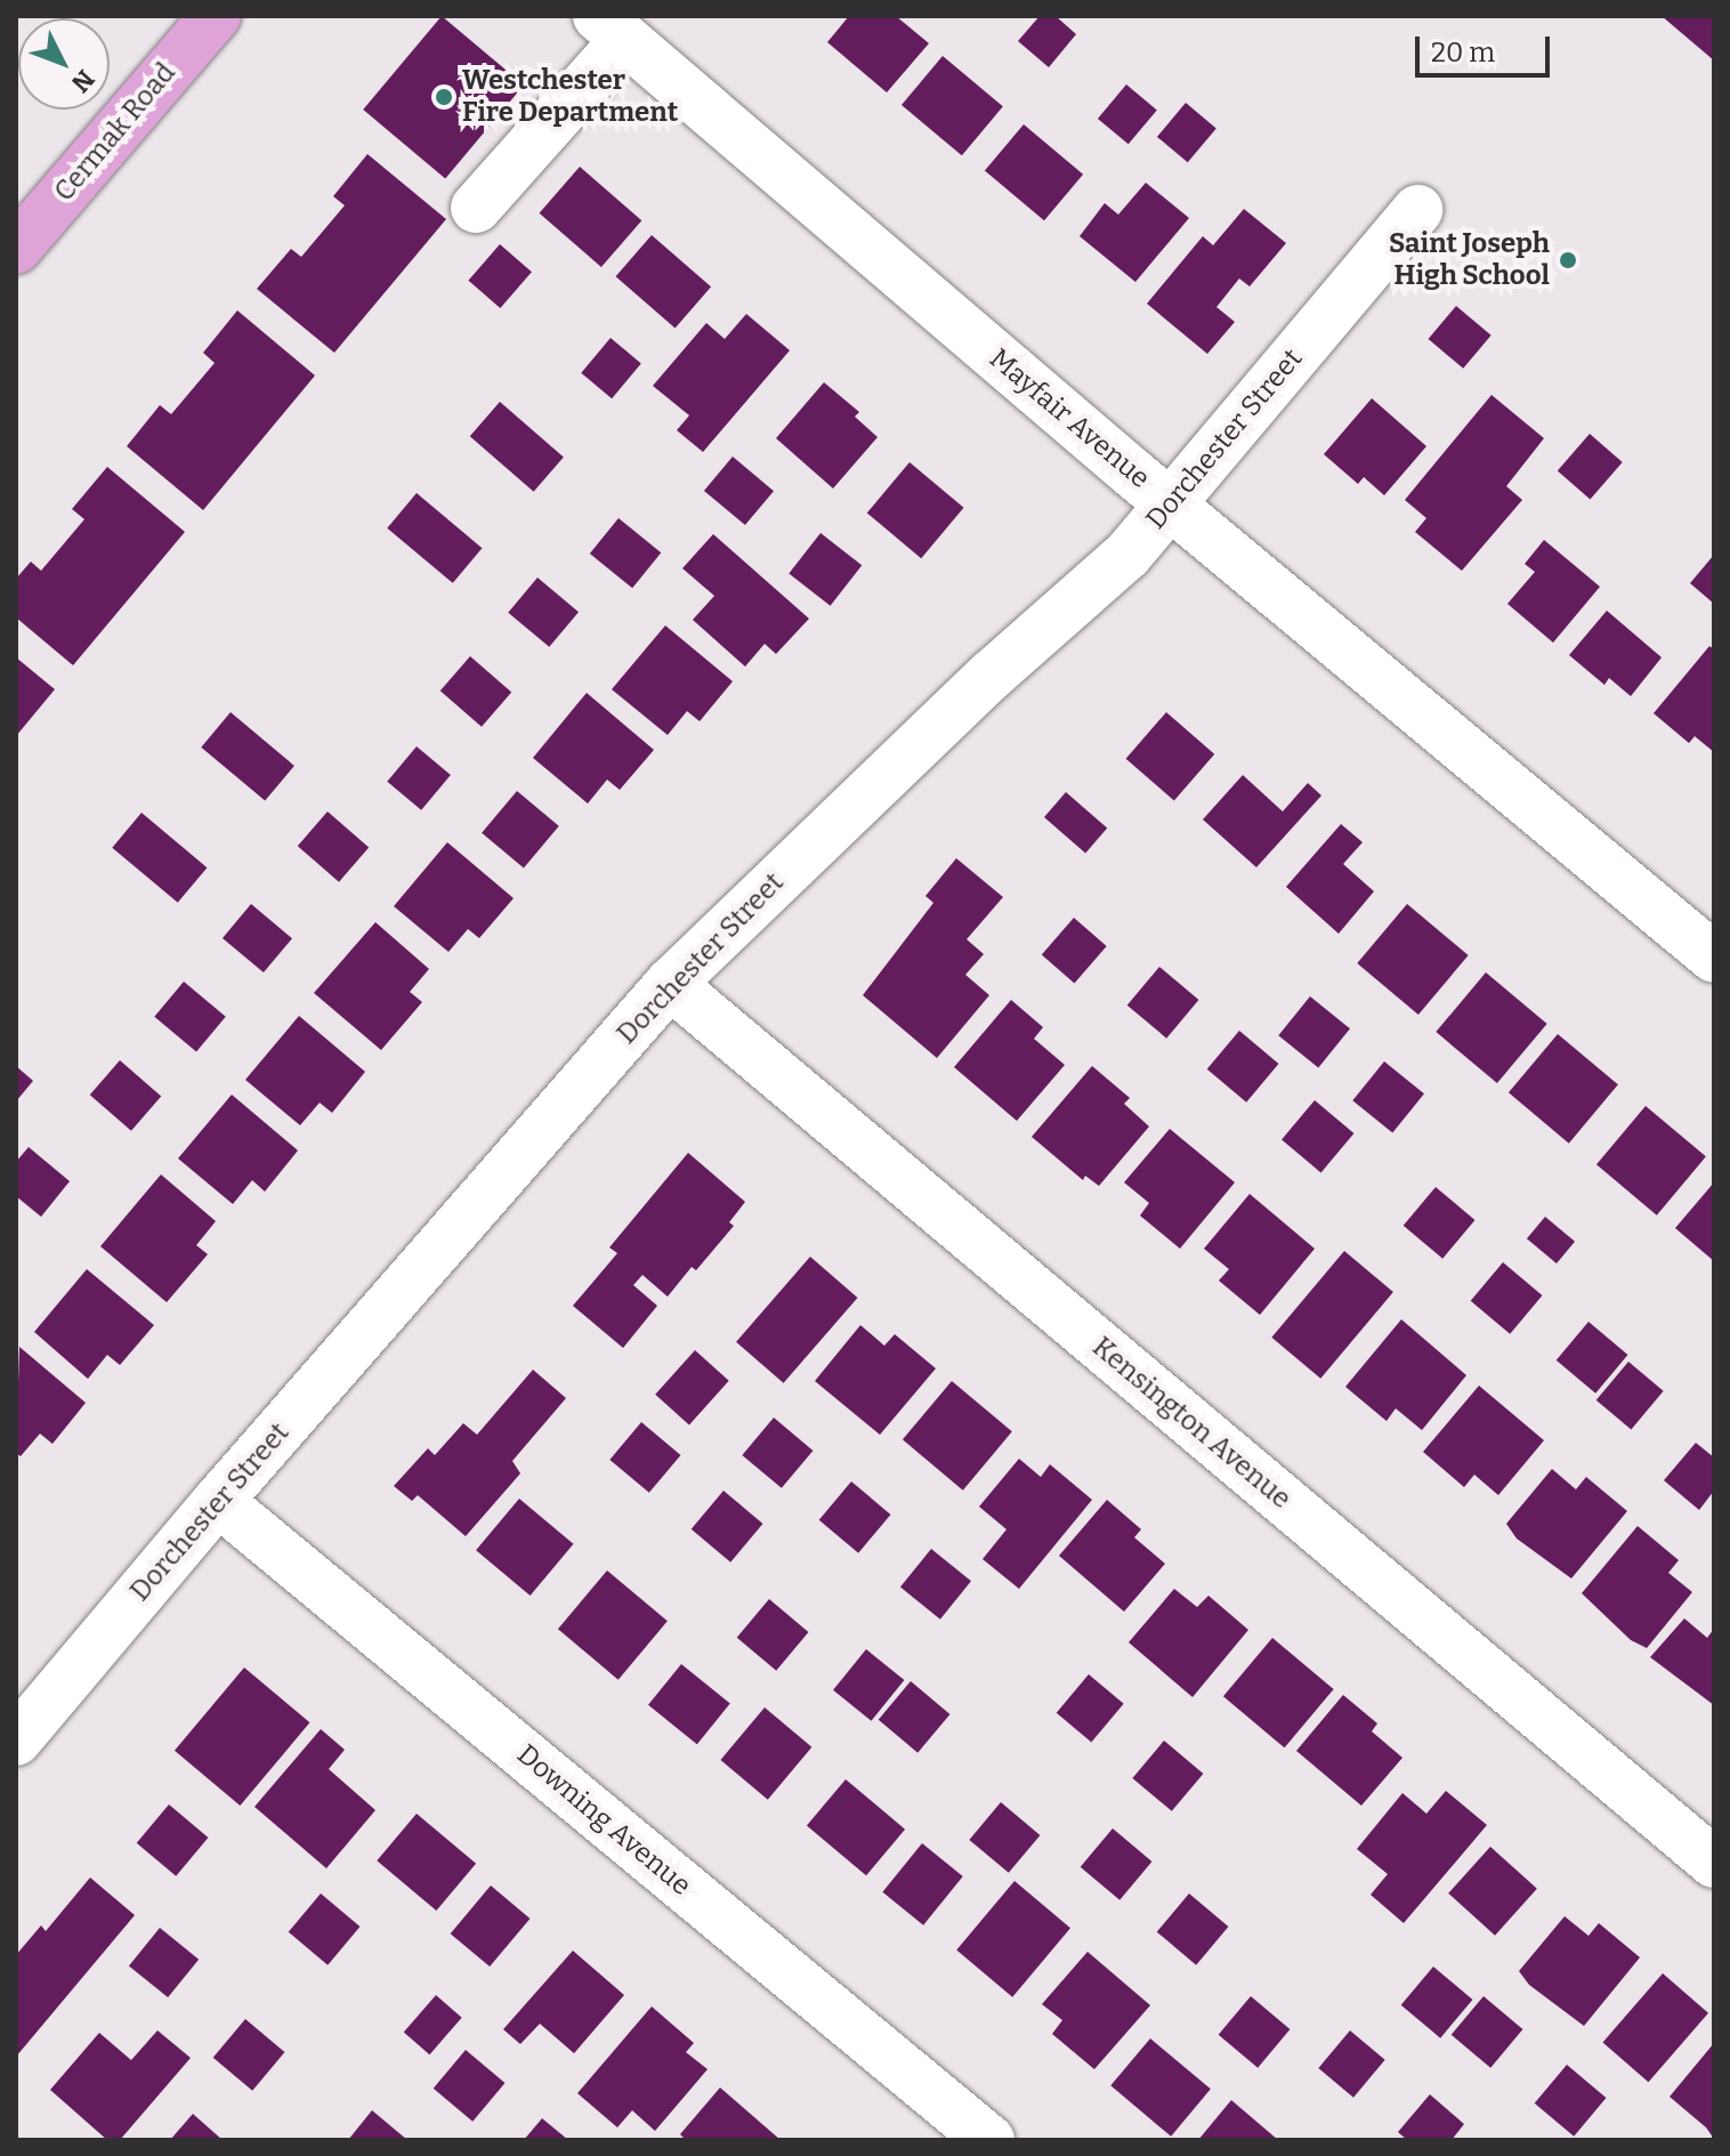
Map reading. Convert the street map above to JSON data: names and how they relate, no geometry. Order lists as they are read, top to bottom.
{
  "streets": {
    "main road": ["Cermak Road"],
    "street": [
      "Mayfair Avenue",
      "Dorchester Street",
      "Kensington Avenue",
      "Downing Avenue"
    ]
  },
  "crossings": [
    ["Mayfair Avenue", "Dorchester Street"],
    ["Dorchester Street", "Kensington Avenue"],
    ["Dorchester Street", "Downing Avenue"]
  ],
  "places": ["Westchester Fire Department", "Saint Joseph High School"],
  "scale_bar": "20 m",
  "north": "bottom right"
}
